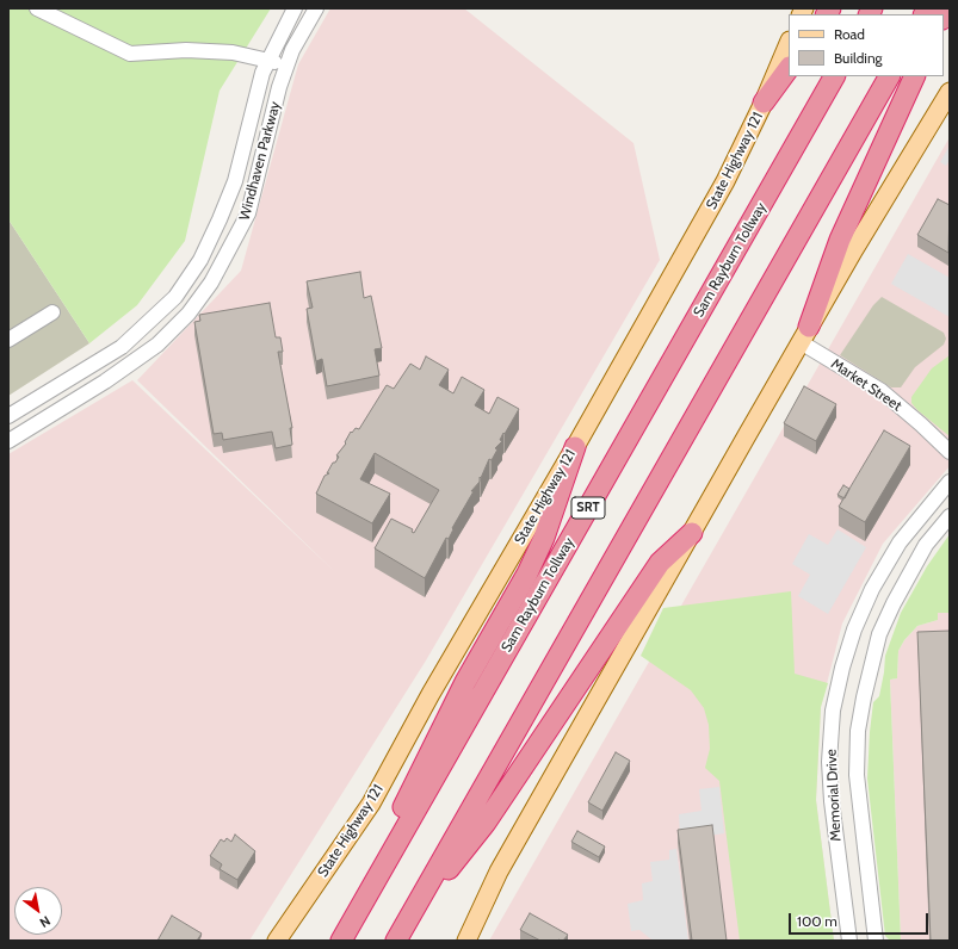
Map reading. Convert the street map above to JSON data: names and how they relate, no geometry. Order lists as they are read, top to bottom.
{
  "streets": {
    "highway": ["Sam Rayburn Tollway", "SRT"],
    "main road": ["State Highway 121"],
    "street": ["Windhaven Parkway", "Market Street", "Memorial Drive"]
  },
  "legend": ["Road", "Building"],
  "scale_bar": "100 m",
  "north": "bottom right"
}
